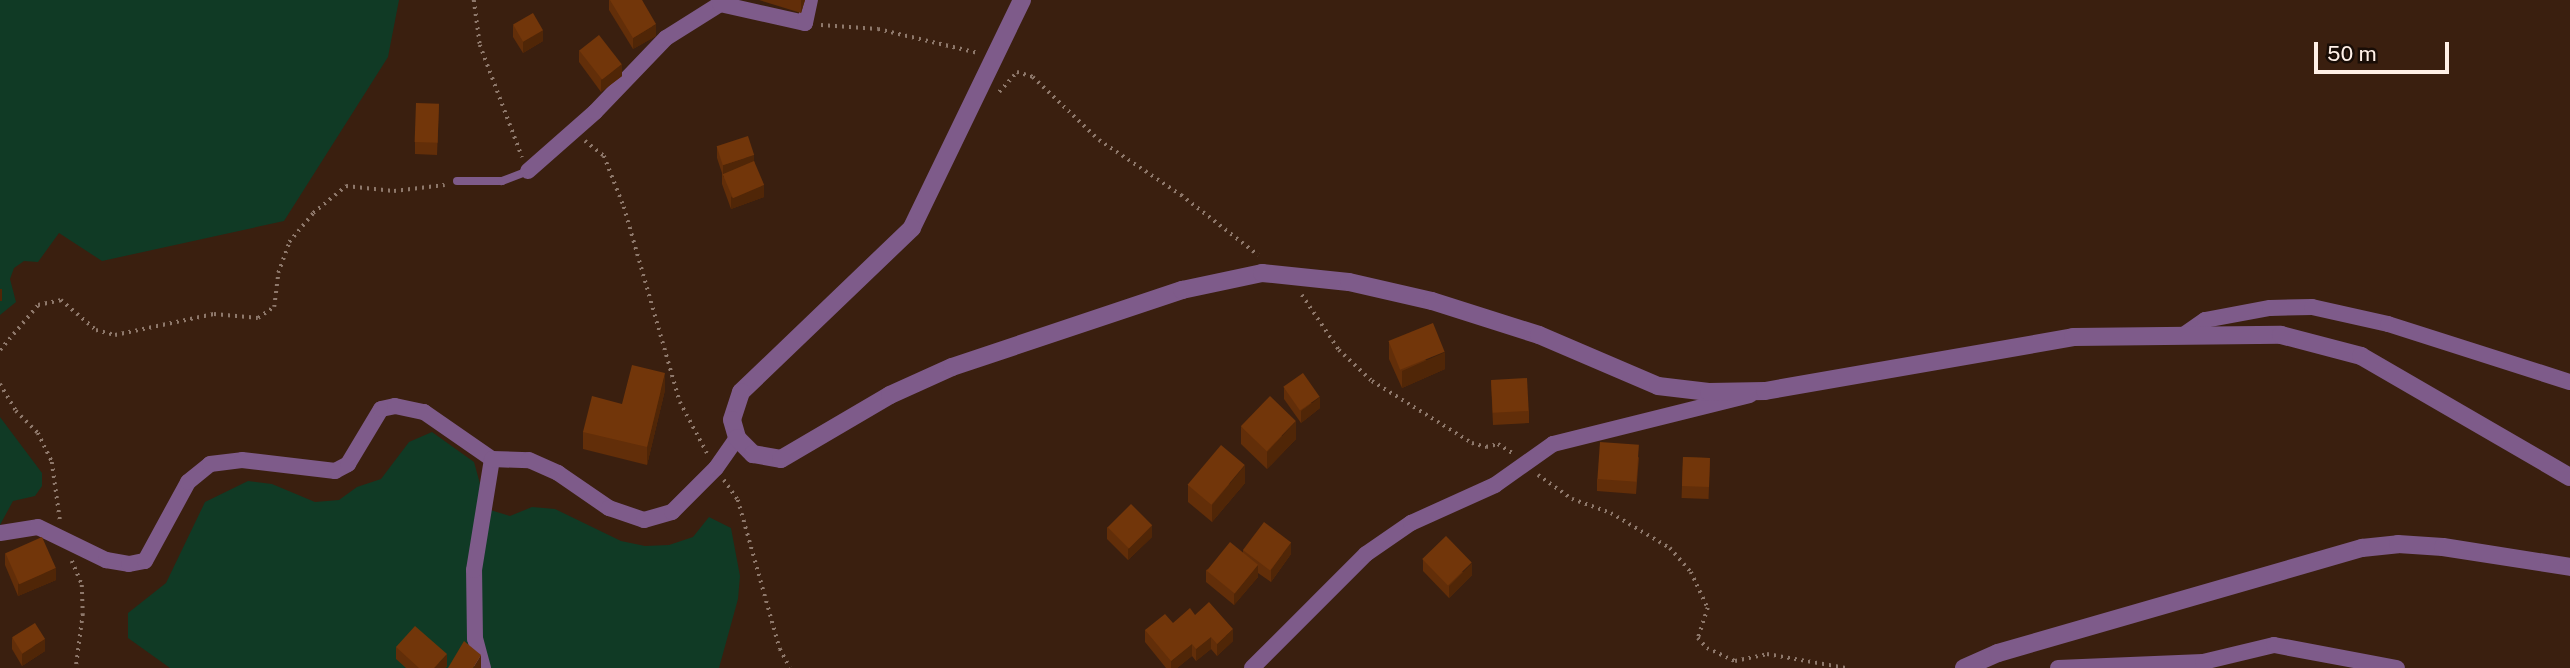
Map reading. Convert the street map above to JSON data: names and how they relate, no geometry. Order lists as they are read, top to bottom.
{
  "scale_bar": "50 m"
}
